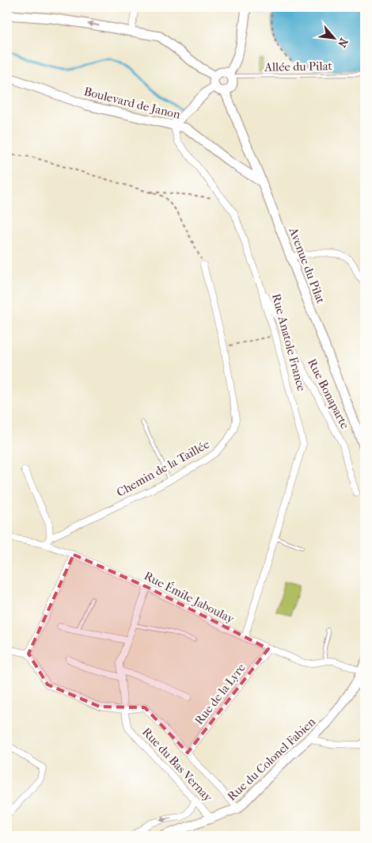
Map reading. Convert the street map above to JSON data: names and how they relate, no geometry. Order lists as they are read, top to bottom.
{
  "streets": {
    "main road": ["Boulevard de Janon", "Avenue du Pilat", "Rue du Colonel Fabien"],
    "street": [
      "Rue Anatole France",
      "Rue Bonaparte",
      "Chemin de la Taillée",
      "Rue Émile Jaboulay",
      "Rue de la Lyre",
      "Rue du Bas Vernay"
    ],
    "lane": ["Allée du Pilat"]
  },
  "crossings": [
    ["Allée du Pilat", "Avenue du Pilat"],
    ["Boulevard de Janon", "Avenue du Pilat"],
    ["Boulevard de Janon", "Rue Anatole France"],
    ["Rue Anatole France", "Rue Bonaparte"],
    ["Rue Anatole France", "Rue Émile Jaboulay"],
    ["Chemin de la Taillée", "Rue Émile Jaboulay"],
    ["Rue Émile Jaboulay", "Rue de la Lyre"],
    ["Rue Émile Jaboulay", "Rue du Colonel Fabien"],
    ["Rue Émile Jaboulay", "Rue du Bas Vernay"],
    ["Rue du Colonel Fabien", "Rue du Bas Vernay"]
  ],
  "north": "bottom right"
}
